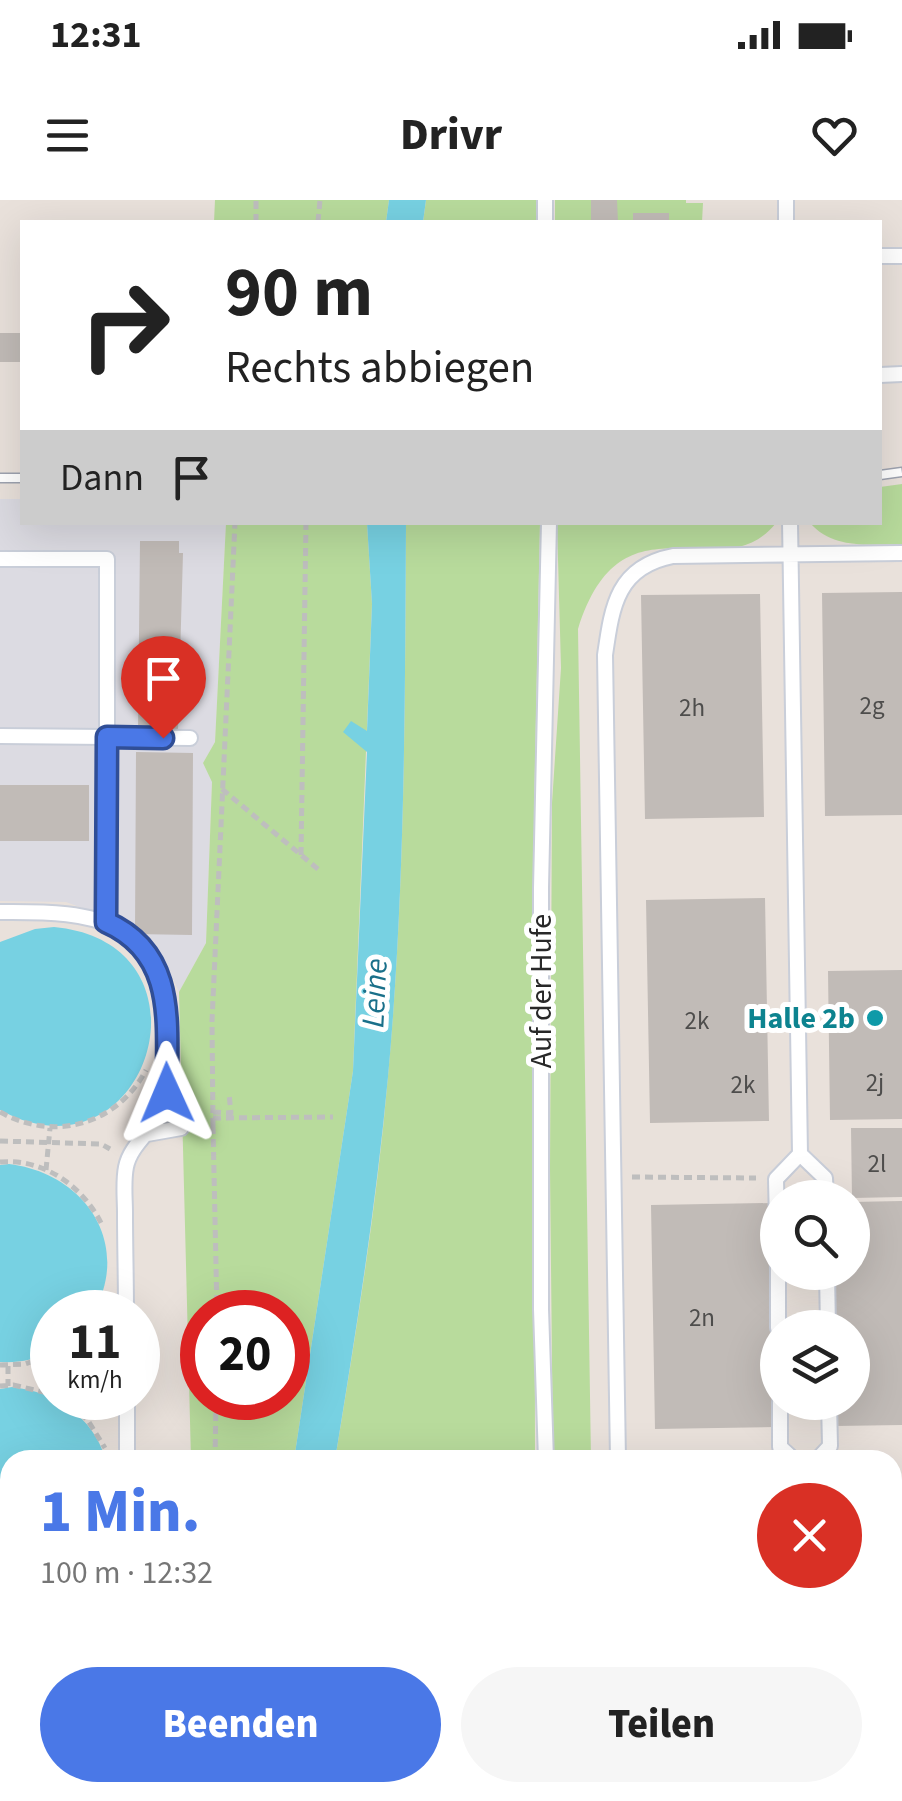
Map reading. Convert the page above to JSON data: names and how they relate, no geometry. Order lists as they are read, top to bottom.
{
  "streets": {
    "lane": ["Auf der Hufe"]
  },
  "water": ["Leine"],
  "places": ["Halle 2b"],
  "house_numbers": [
    "2g",
    "2h",
    "2k",
    "2j",
    "2k",
    "2l",
    "2n"
  ],
  "page": {
    "status": "12:31",
    "header": "Drivr",
    "turn": ["90 m", "Rechts abbiegen"],
    "then": "Dann",
    "speed": "11 km/h",
    "limit": "20",
    "heading": ["1 Min.", "100 m · 12:32"],
    "buttons": ["Beenden", "Teilen"]
  }
}
